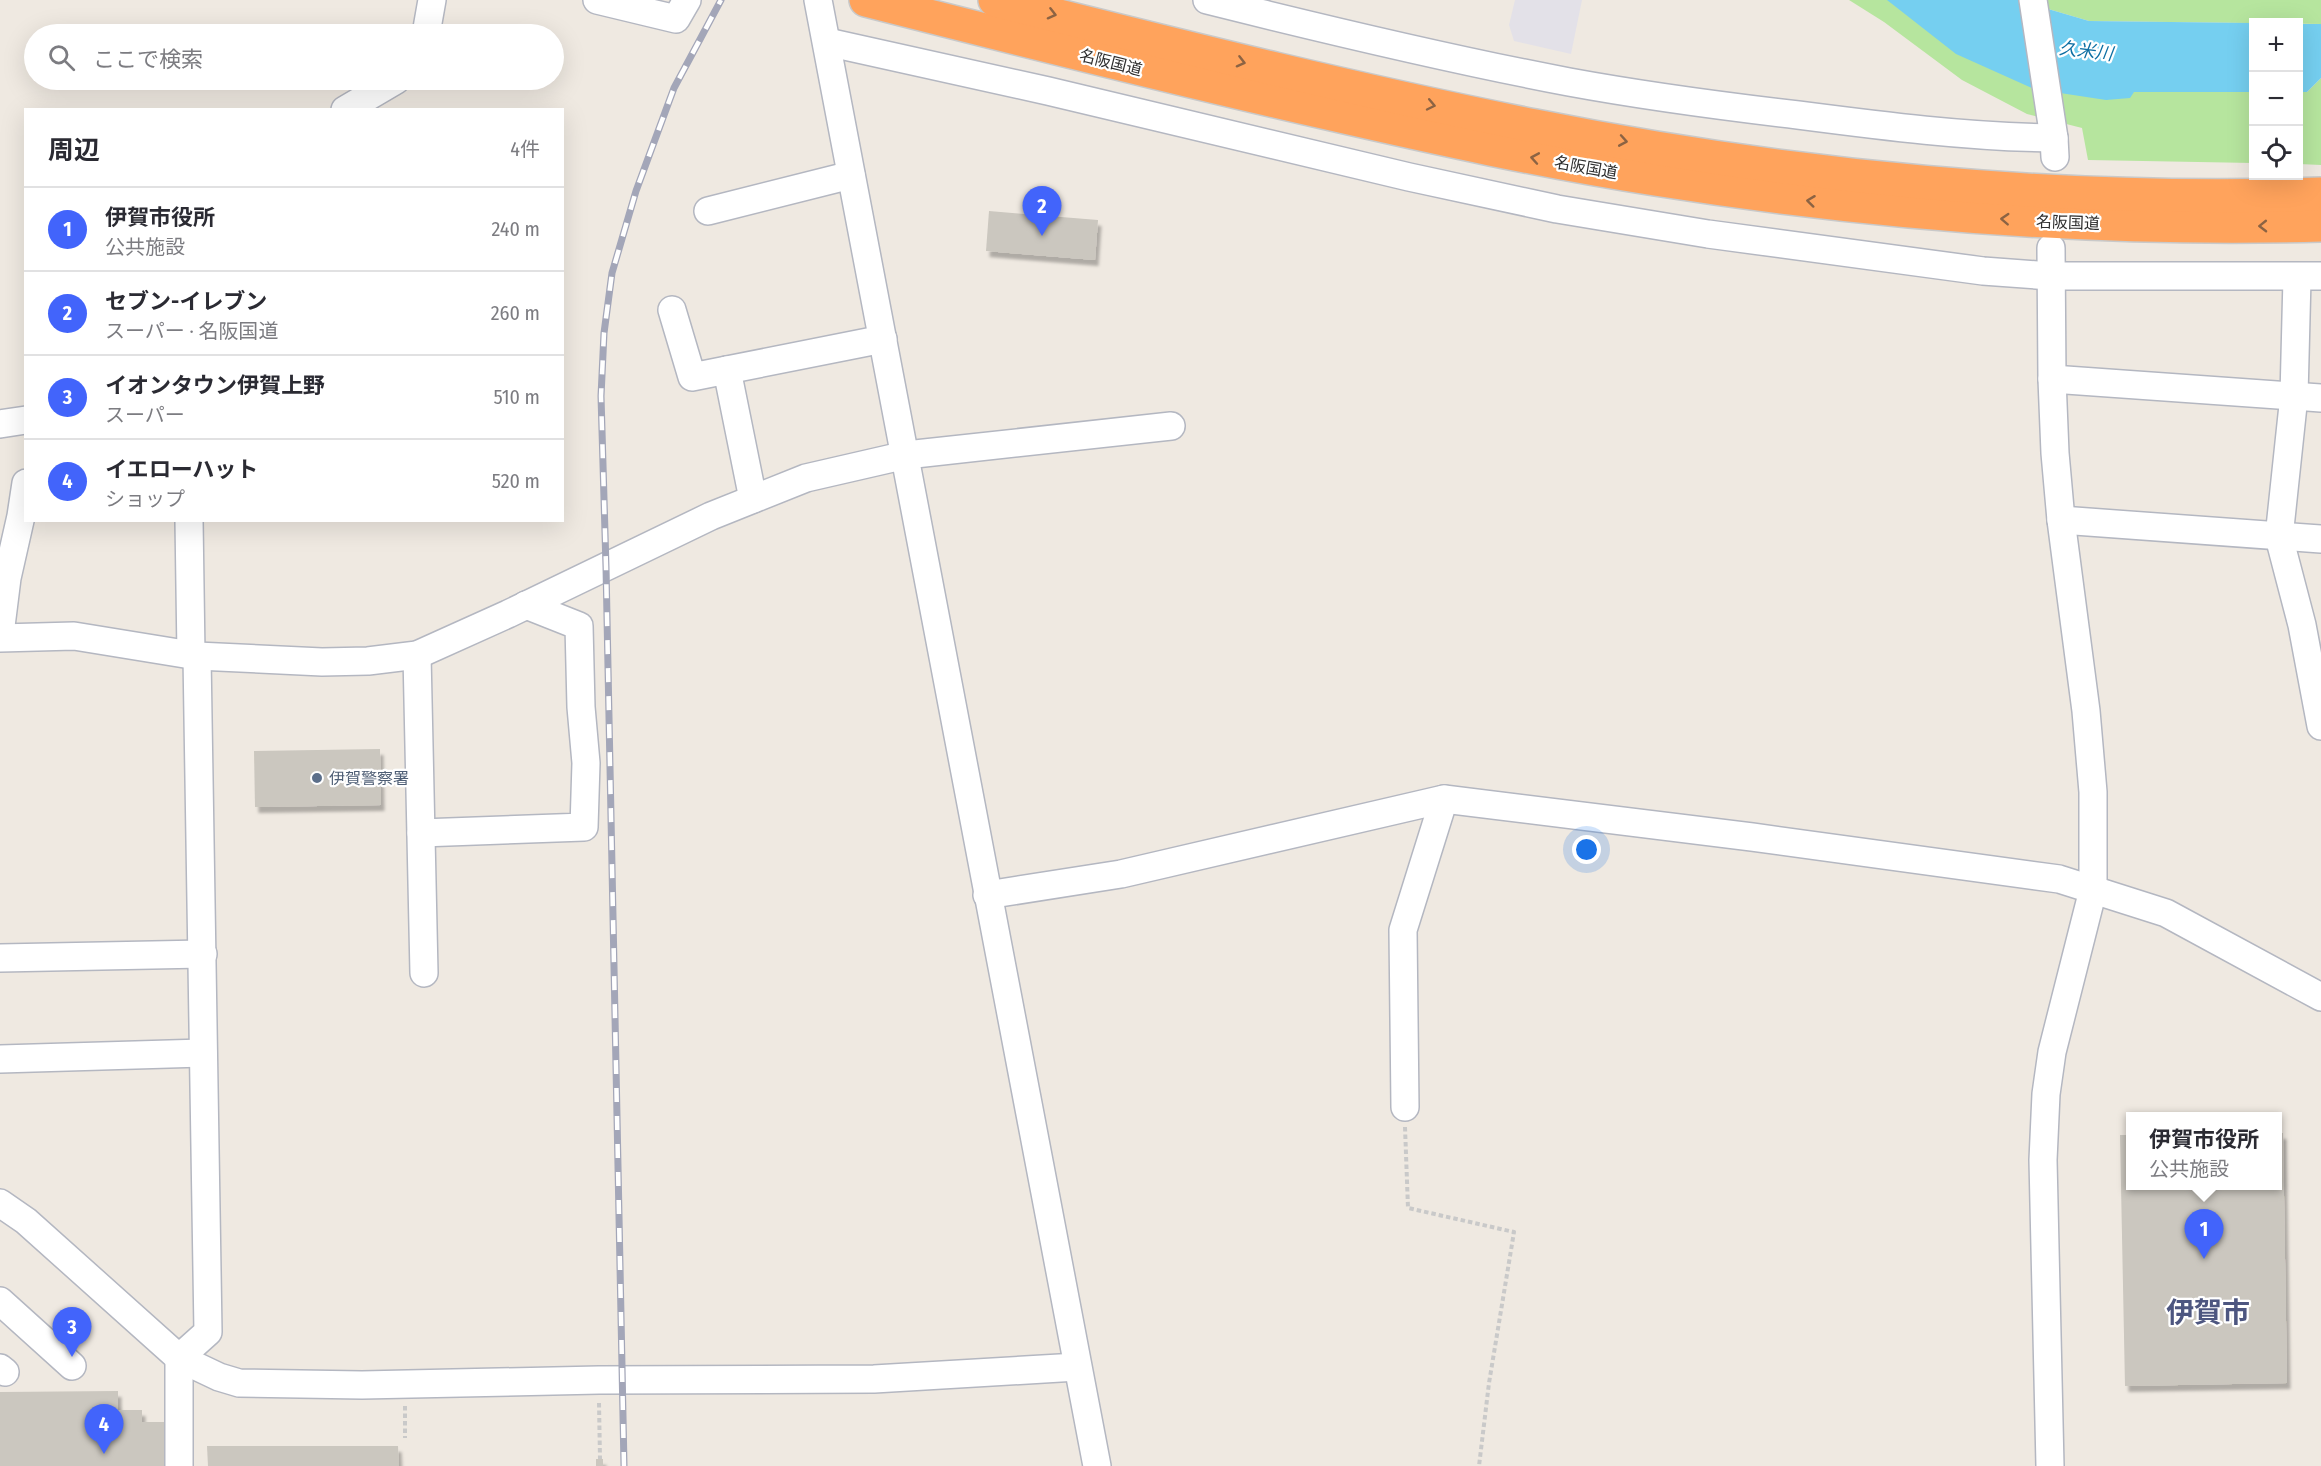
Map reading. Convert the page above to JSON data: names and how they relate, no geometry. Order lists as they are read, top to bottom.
{
  "streets": {
    "highway": ["名阪国道"]
  },
  "districts": ["伊賀市"],
  "water": ["久米川"],
  "places": ["伊賀警察署"],
  "page": {
    "map_buttons": ["+", "−"],
    "search": "ここで検索",
    "heading": ["周辺", "4件"],
    "pins": [
      "2",
      "1",
      "3",
      "4"
    ],
    "list": [
      {
        "mark": "1",
        "name": "伊賀市役所",
        "note": "公共施設",
        "value": "240 m"
      },
      {
        "mark": "2",
        "name": "セブン-イレブン",
        "note": "スーパー · 名阪国道",
        "value": "260 m"
      },
      {
        "mark": "3",
        "name": "イオンタウン伊賀上野",
        "note": "スーパー",
        "value": "510 m"
      },
      {
        "mark": "4",
        "name": "イエローハット",
        "note": "ショップ",
        "value": "520 m"
      }
    ],
    "popup": ["伊賀市役所", "公共施設"]
  }
}
